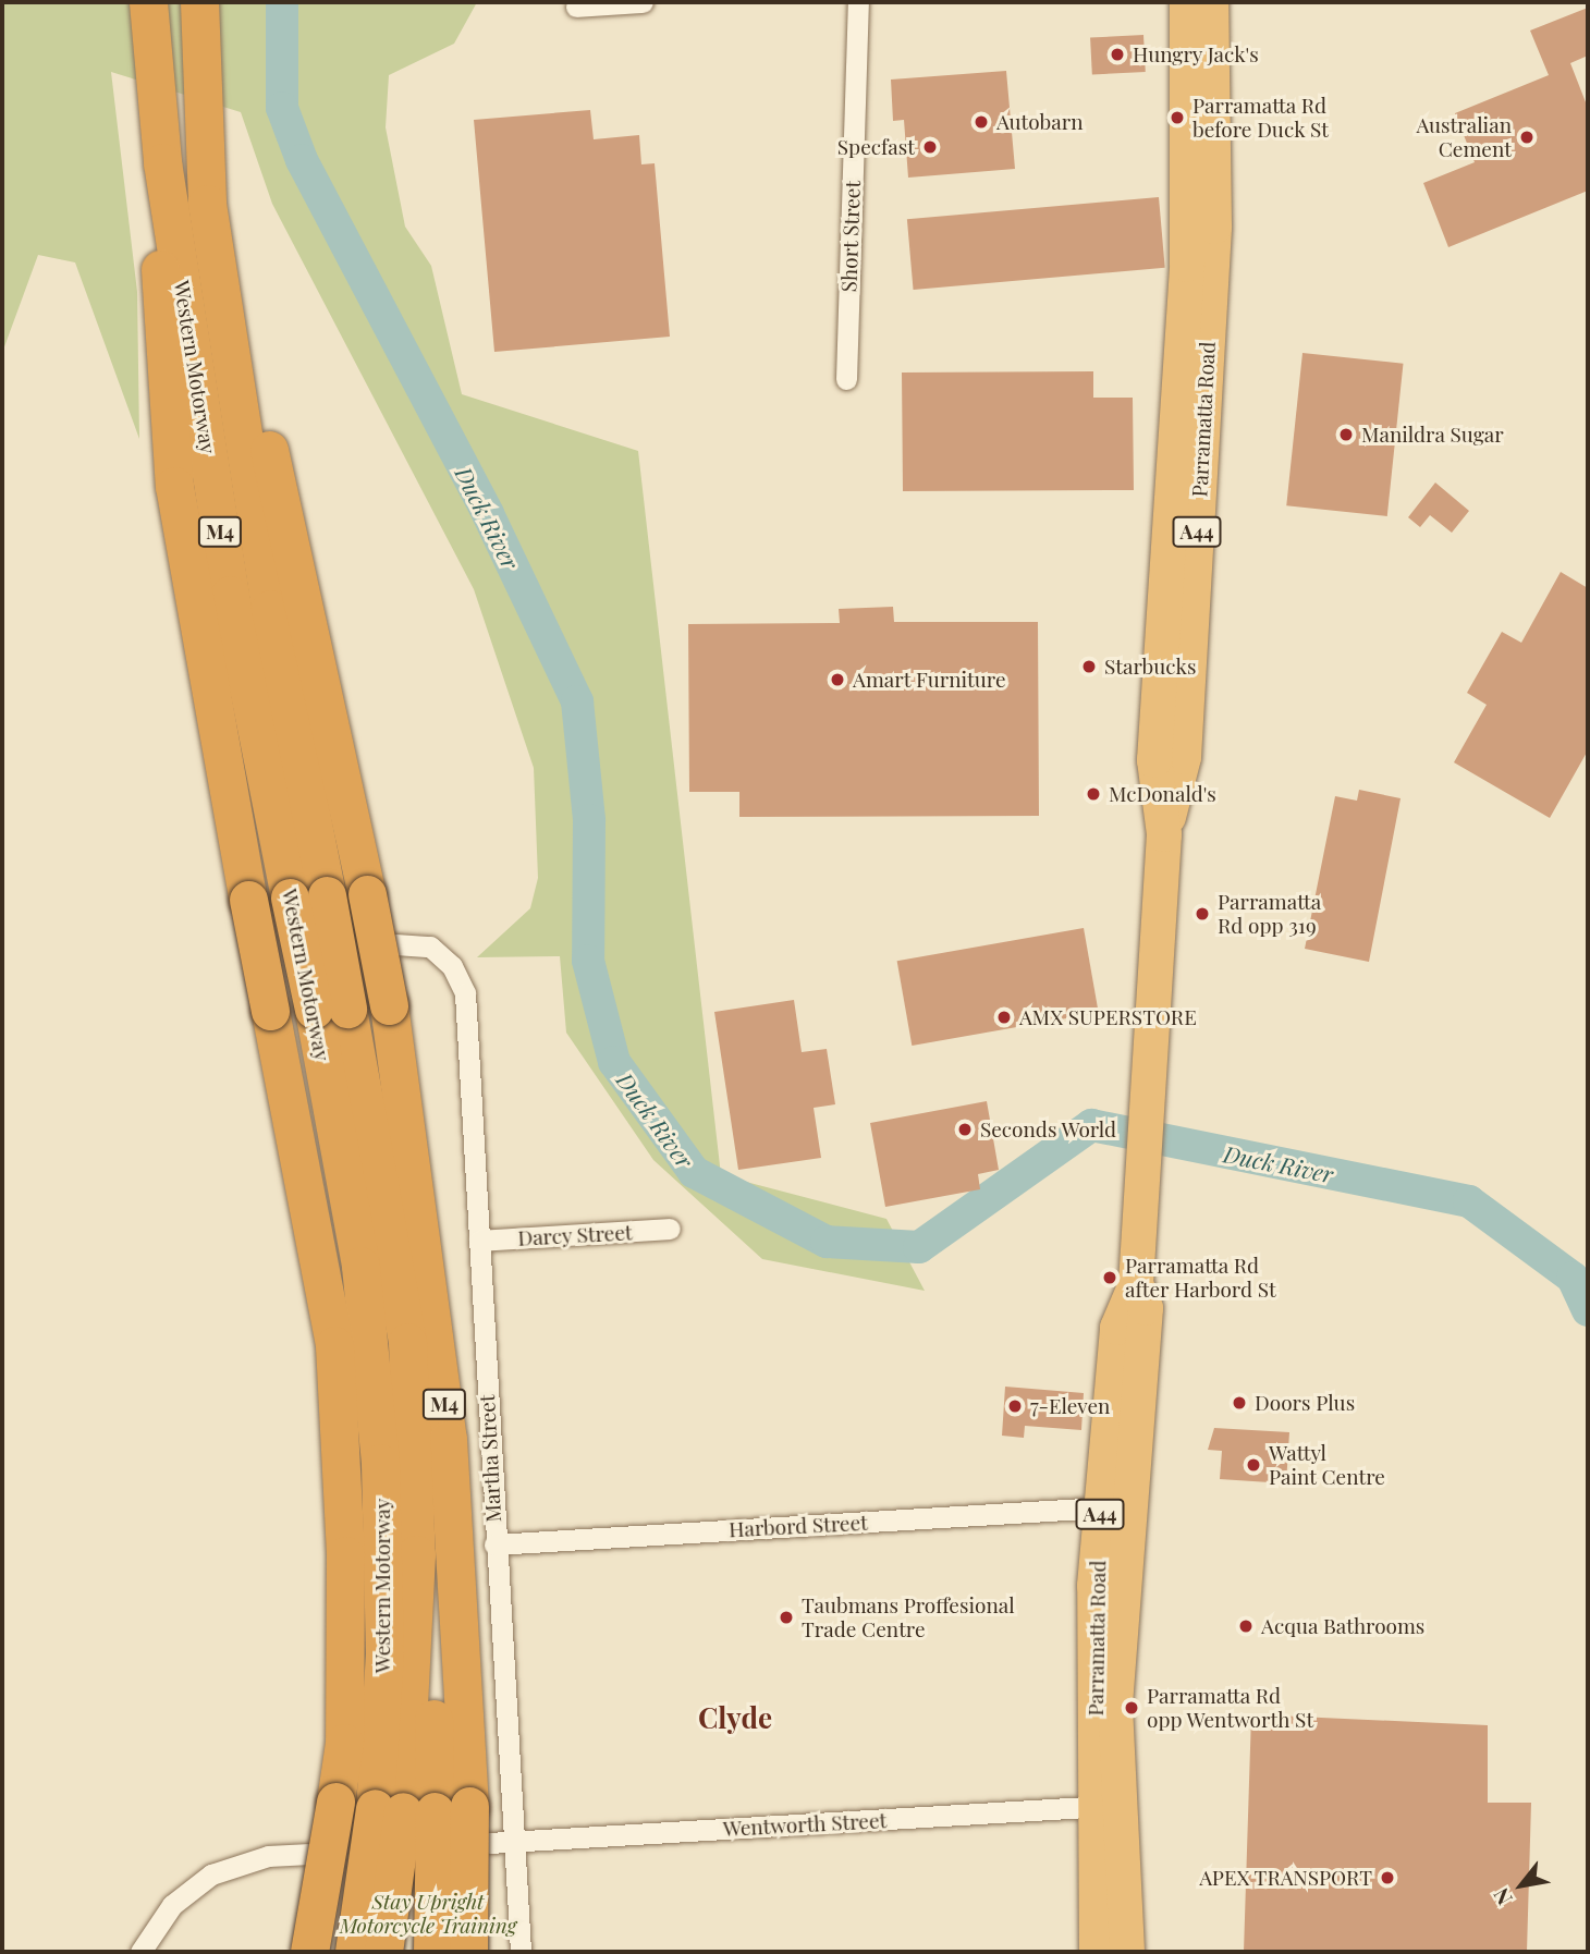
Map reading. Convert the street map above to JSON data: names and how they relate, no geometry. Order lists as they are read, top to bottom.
{
  "streets": {
    "highway": [
      "Western Motorway",
      "Parramatta Road",
      "M4",
      "A44"
    ],
    "street": [
      "Short Street",
      "Darcy Street",
      "Martha Street",
      "Harbord Street",
      "Wentworth Street"
    ]
  },
  "crossings": [
    ["Western Motorway", "M4"],
    ["Parramatta Road", "Harbord Street"],
    ["Parramatta Road", "Wentworth Street"],
    ["Darcy Street", "Martha Street"],
    ["Martha Street", "Harbord Street"],
    ["Martha Street", "Wentworth Street"]
  ],
  "districts": ["Clyde"],
  "water": ["Duck River"],
  "parks": ["Stay Upright Motorcycle Training"],
  "places": [
    "Hungry Jack's",
    "Parramatta Rd before Duck St",
    "Autobarn",
    "Australian Cement",
    "Specfast",
    "Manildra Sugar",
    "Starbucks",
    "Amart Furniture",
    "McDonald's",
    "Parramatta Rd opp 319",
    "AMX SUPERSTORE",
    "Seconds World",
    "Parramatta Rd after Harbord St",
    "Doors Plus",
    "7-Eleven",
    "Wattyl Paint Centre",
    "Taubmans Proffesional Trade Centre",
    "Acqua Bathrooms",
    "Parramatta Rd opp Wentworth St",
    "APEX TRANSPORT"
  ],
  "north": "bottom left"
}
